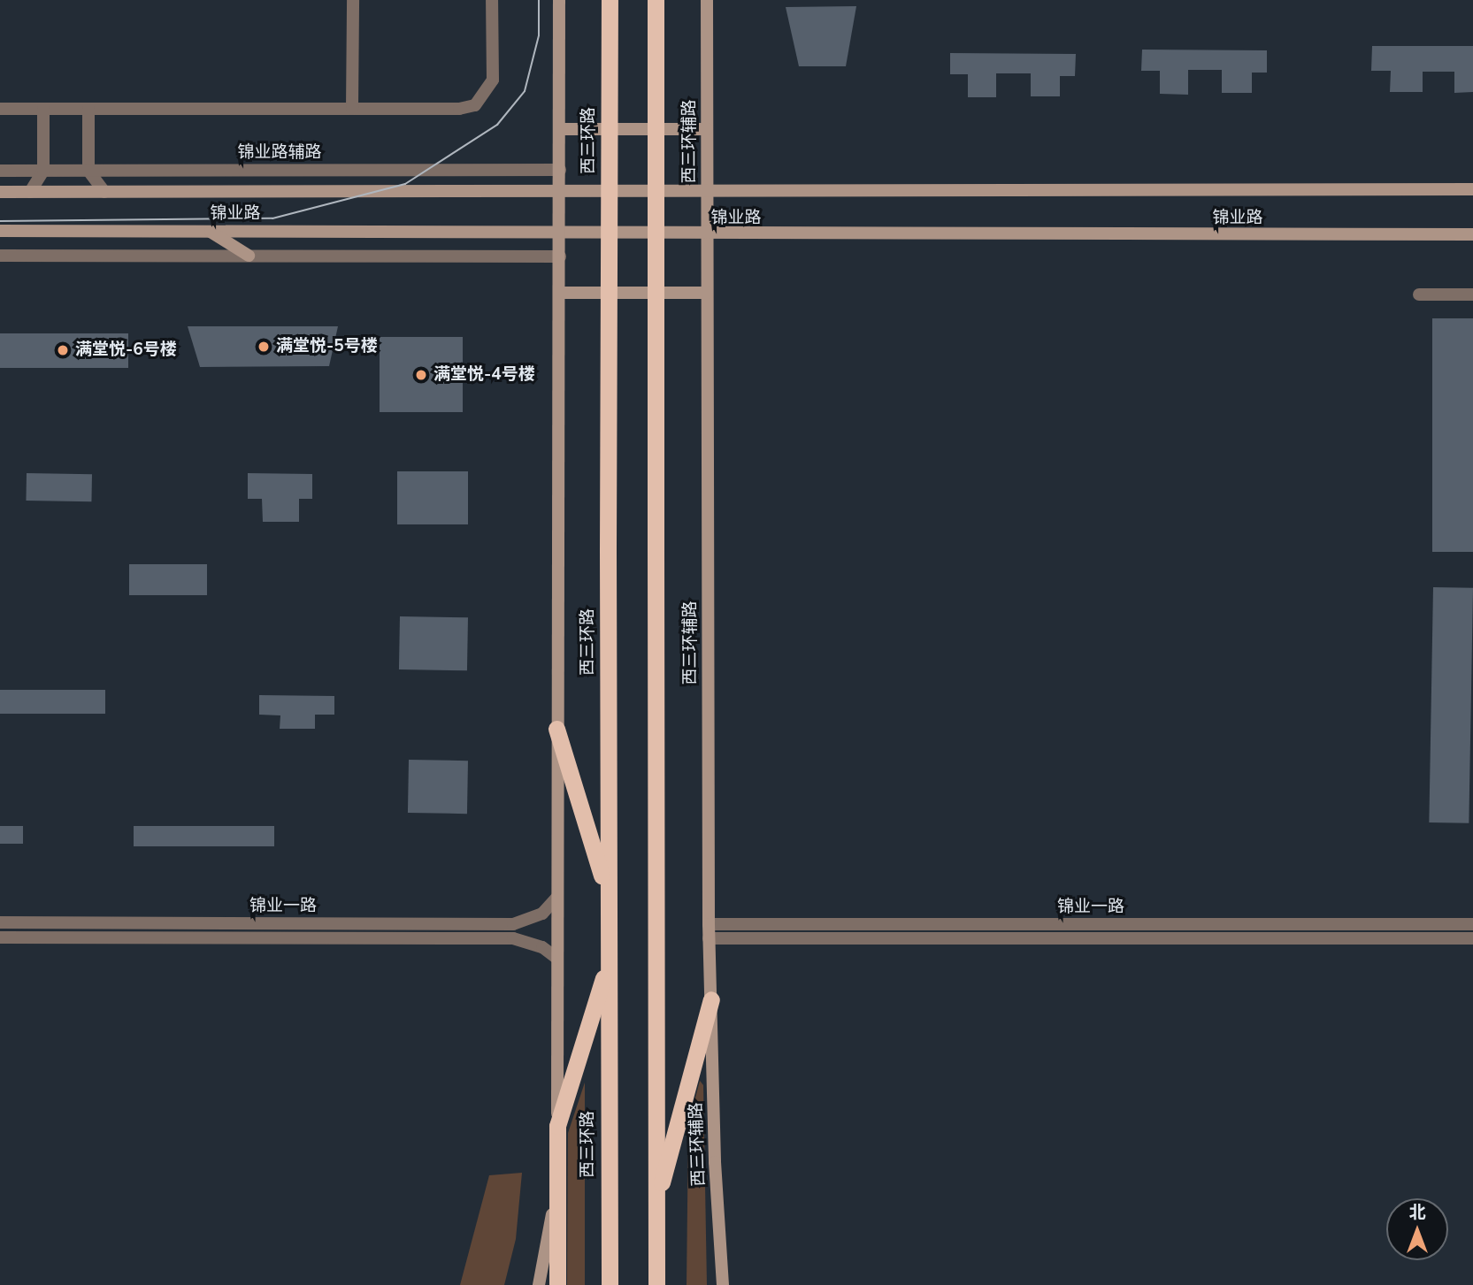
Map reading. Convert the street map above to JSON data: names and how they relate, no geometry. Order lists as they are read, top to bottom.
{
  "streets": {
    "highway": ["西三环路"],
    "main road": ["西三环辅路", "锦业路"],
    "street": ["锦业路辅路", "锦业一路"]
  },
  "crossings": [
    ["西三环路", "锦业路"],
    ["西三环辅路", "锦业路"],
    ["西三环辅路", "锦业一路"]
  ],
  "places": ["满堂悦-5号楼", "满堂悦-6号楼", "满堂悦-4号楼"],
  "north": "top"
}
